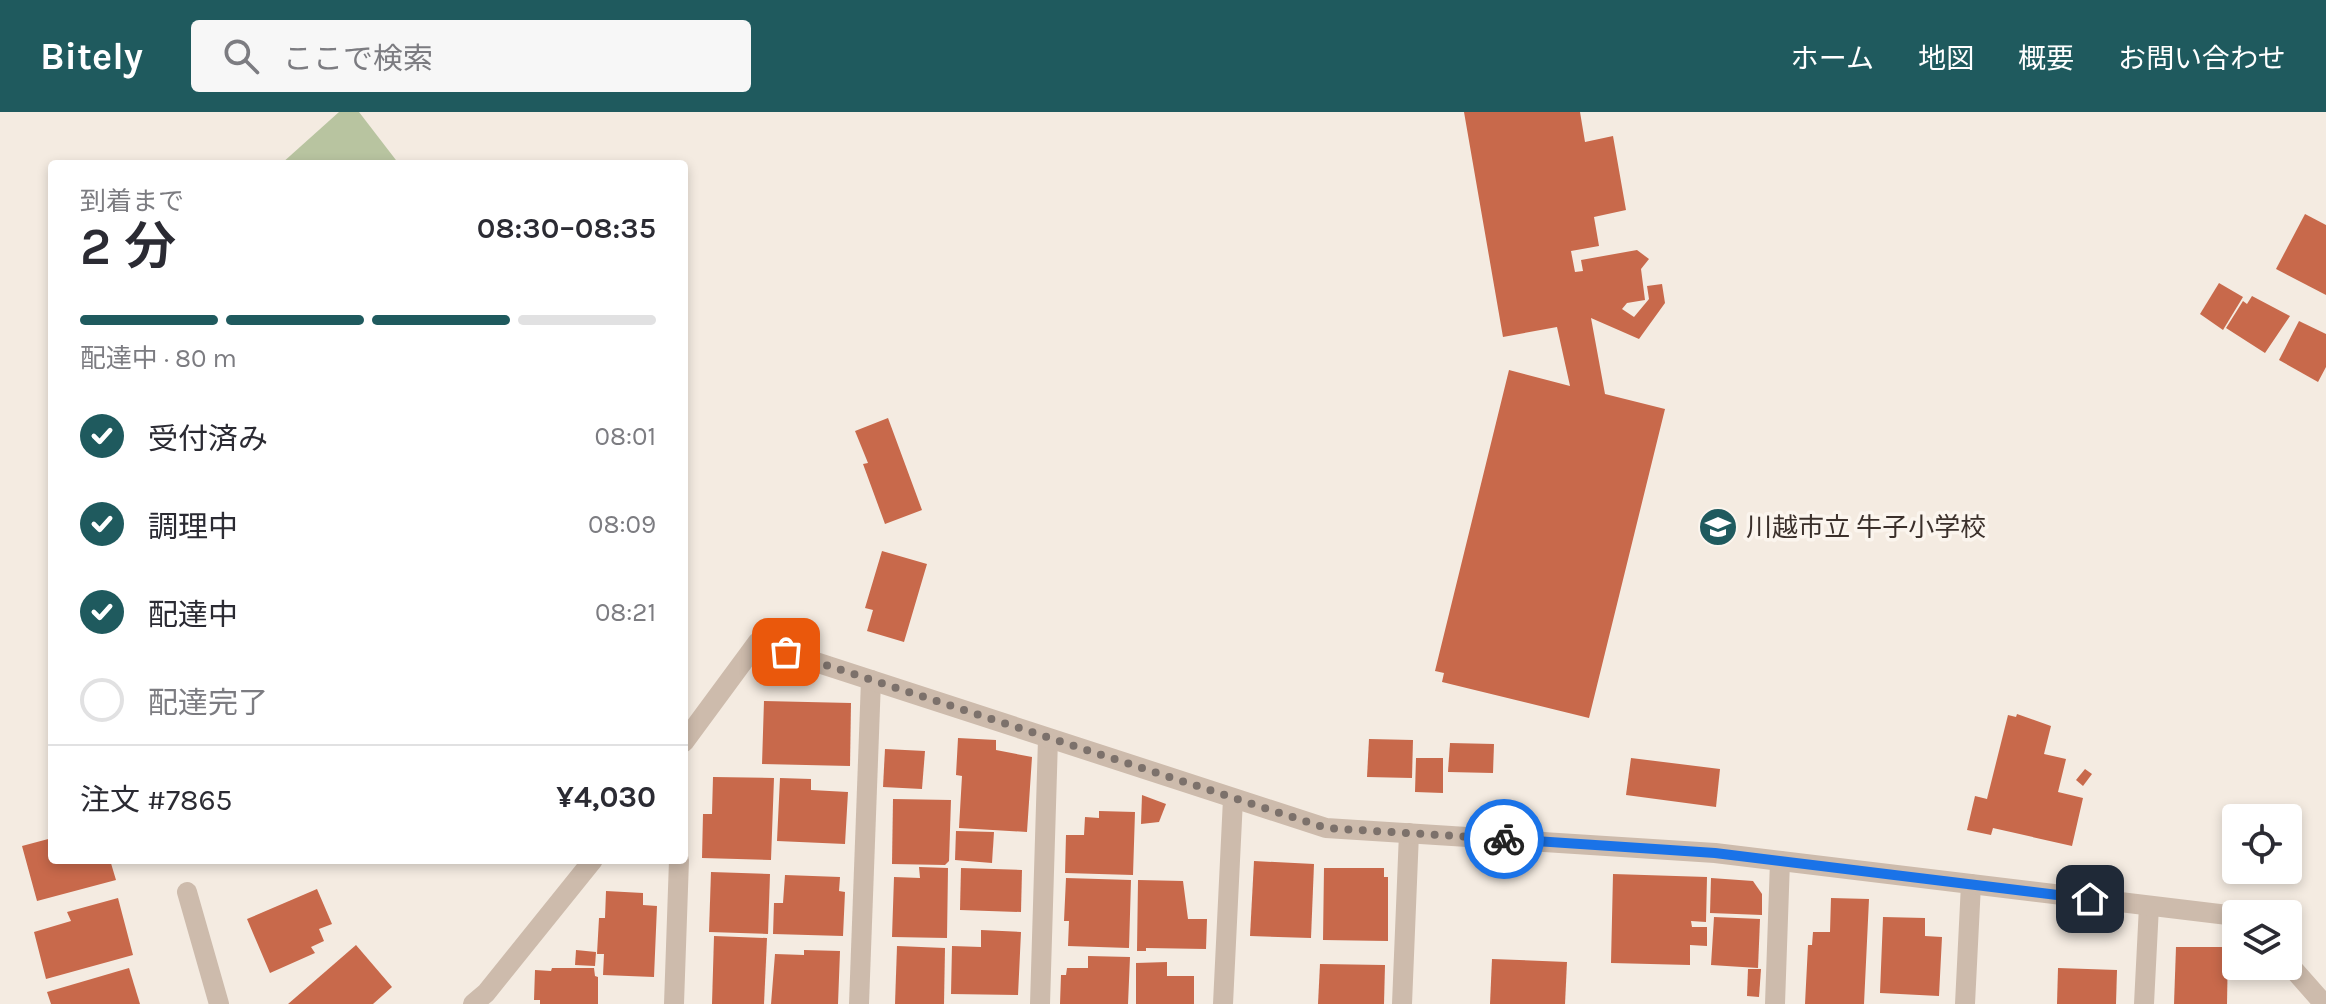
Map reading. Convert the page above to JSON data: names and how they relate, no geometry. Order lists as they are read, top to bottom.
{
  "places": {
    "school or university": ["川越市立 牛子小学校"]
  },
  "page": {
    "header": "Bitely",
    "search": "ここで検索",
    "nav": [
      "ホーム",
      "地図",
      "概要",
      "お問い合わせ"
    ],
    "heading": ["2 分", "到着まで", "08:30–08:35"],
    "panel": ["注文 #7865", "¥4,030"],
    "bar": "配達中 · 80 m",
    "list": [
      ["受付済み", "08:01"],
      ["調理中", "08:09"],
      ["配達中", "08:21"],
      "配達完了"
    ]
  }
}
